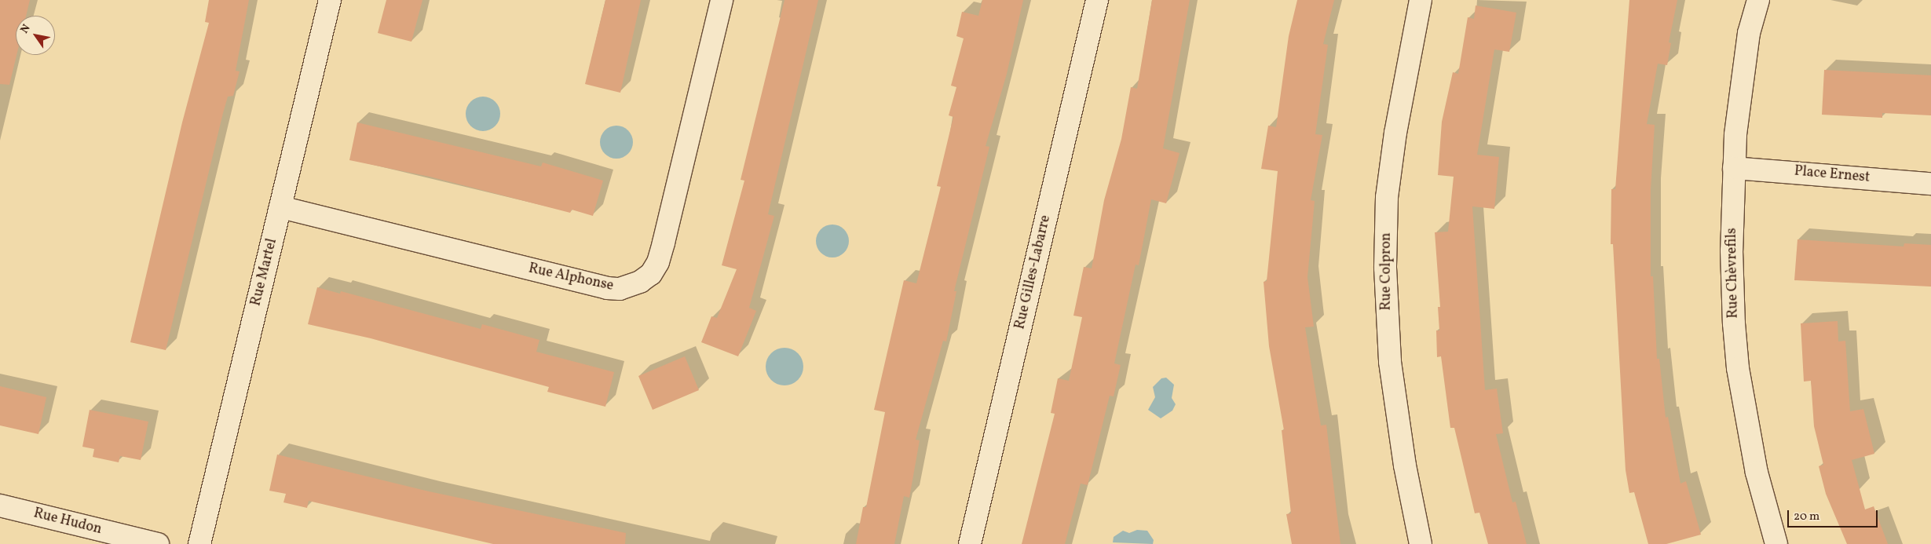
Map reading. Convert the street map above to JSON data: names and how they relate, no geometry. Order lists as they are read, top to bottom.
{
  "streets": {
    "street": [
      "Place Ernest",
      "Rue Colpron",
      "Rue Martel",
      "Rue Gilles-Labarre",
      "Rue Chèvrefils",
      "Rue Alphonse",
      "Rue Hudon"
    ]
  },
  "crossings": [
    ["Place Ernest", "Rue Chèvrefils"],
    ["Rue Martel", "Rue Alphonse"]
  ],
  "scale_bar": "20 m",
  "north": "top left"
}
